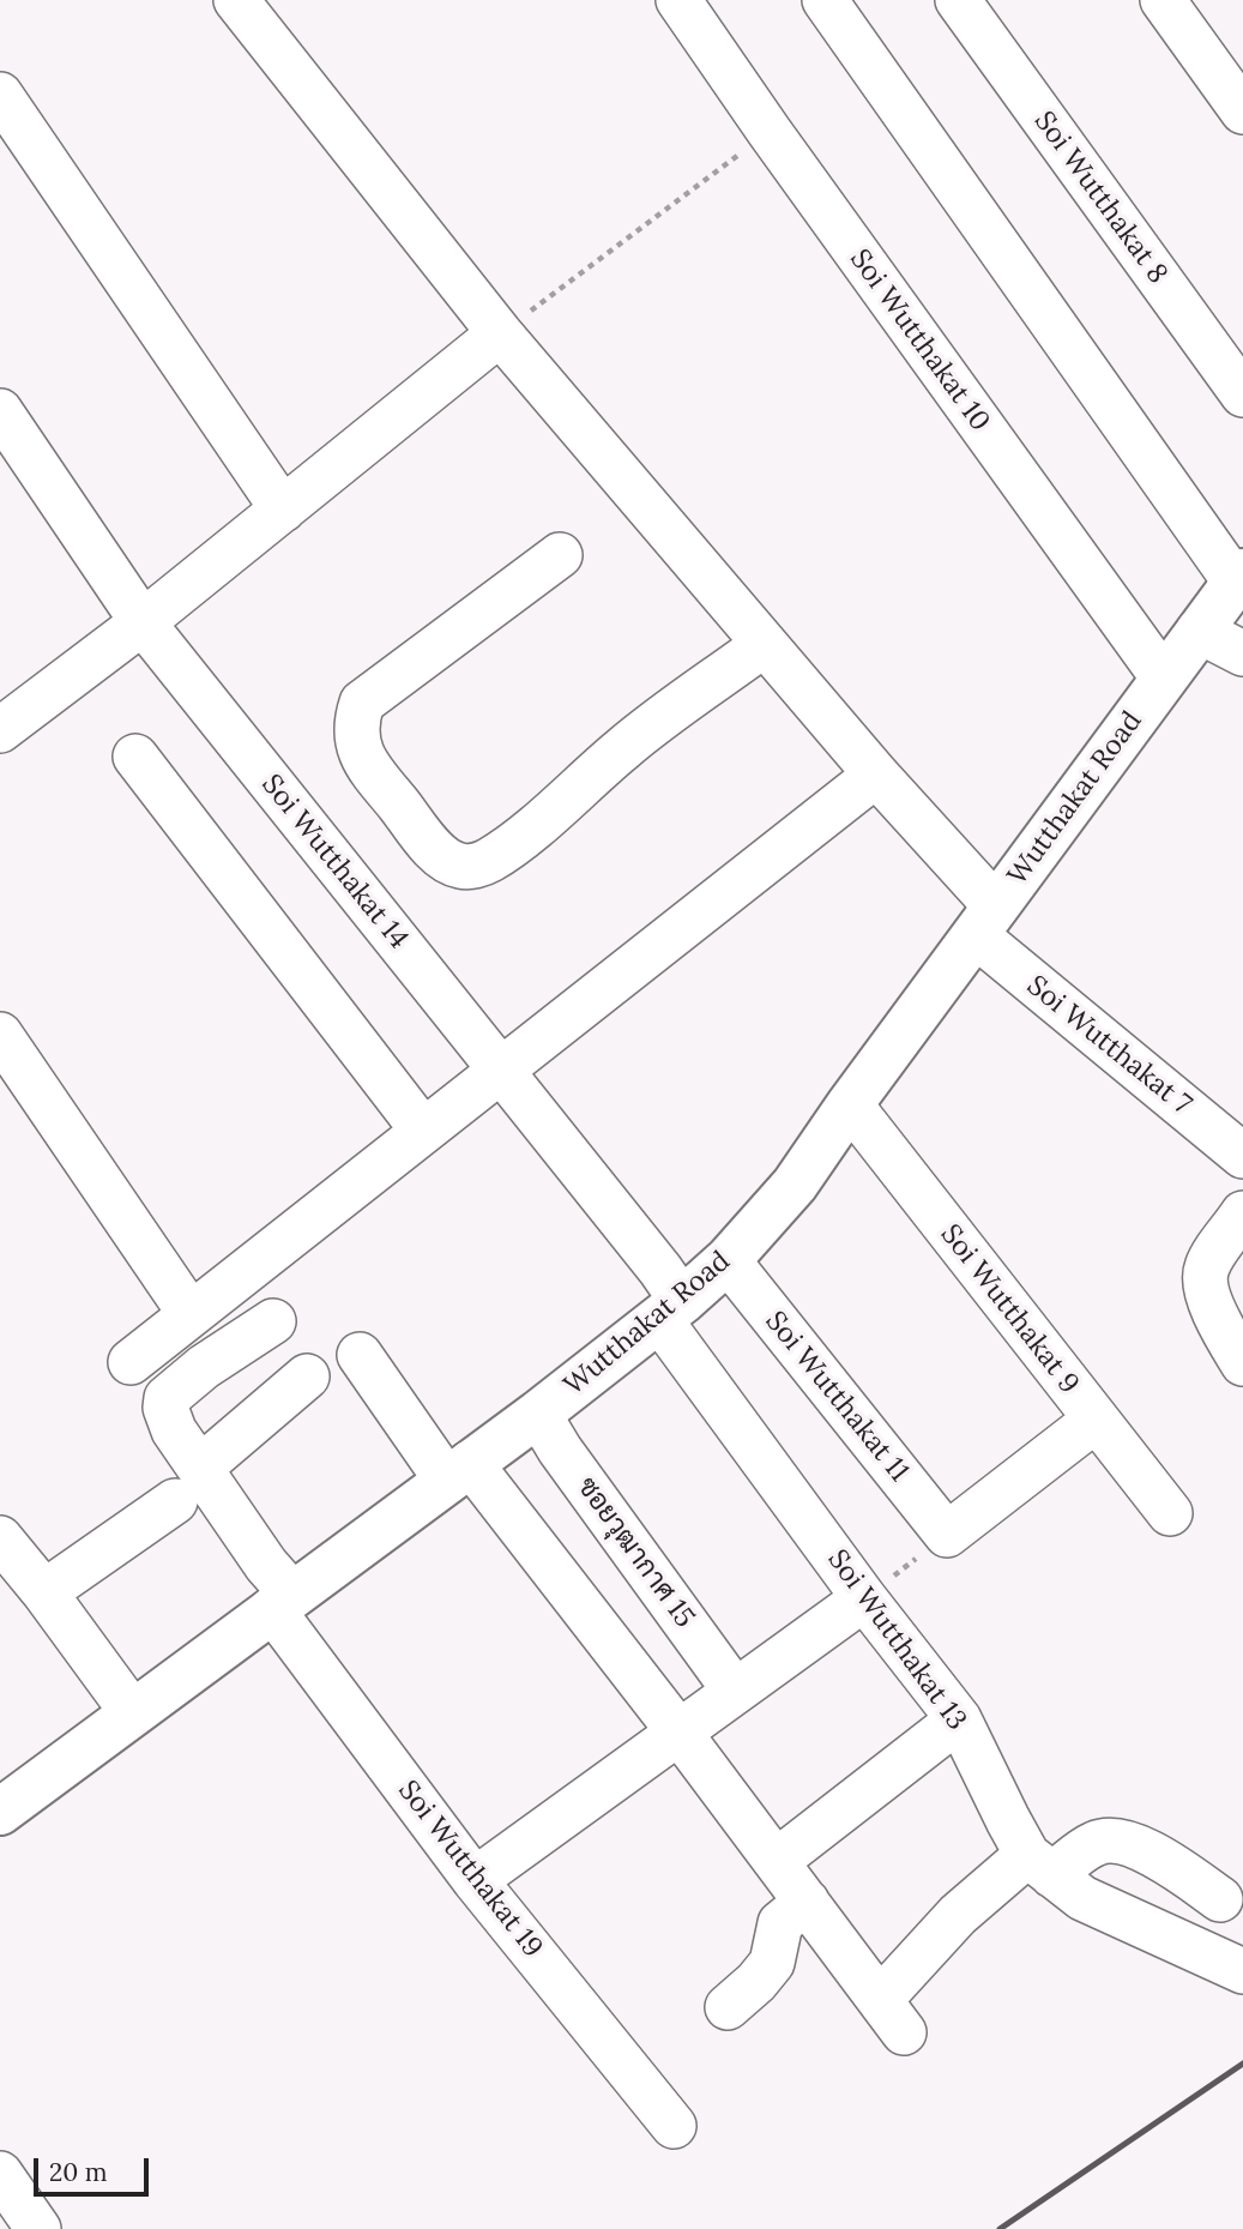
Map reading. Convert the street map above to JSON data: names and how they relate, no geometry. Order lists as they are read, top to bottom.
{
  "streets": {
    "main road": ["Wutthakat Road"],
    "street": [
      "Soi Wutthakat 8",
      "Soi Wutthakat 10",
      "Soi Wutthakat 14",
      "Soi Wutthakat 7",
      "Soi Wutthakat 9",
      "Soi Wutthakat 11",
      "ซอยวุฒากาศ 15",
      "Soi Wutthakat 13",
      "Soi Wutthakat 19"
    ]
  },
  "crossings": [
    ["Soi Wutthakat 10", "Wutthakat Road"],
    ["Wutthakat Road", "Soi Wutthakat 14"],
    ["Wutthakat Road", "Soi Wutthakat 7"],
    ["Wutthakat Road", "Soi Wutthakat 9"],
    ["Wutthakat Road", "Soi Wutthakat 11"],
    ["Wutthakat Road", "ซอยวุฒากาศ 15"],
    ["Wutthakat Road", "Soi Wutthakat 13"],
    ["Wutthakat Road", "Soi Wutthakat 19"],
    ["Soi Wutthakat 14", "Soi Wutthakat 13"]
  ],
  "scale_bar": "20 m"
}
